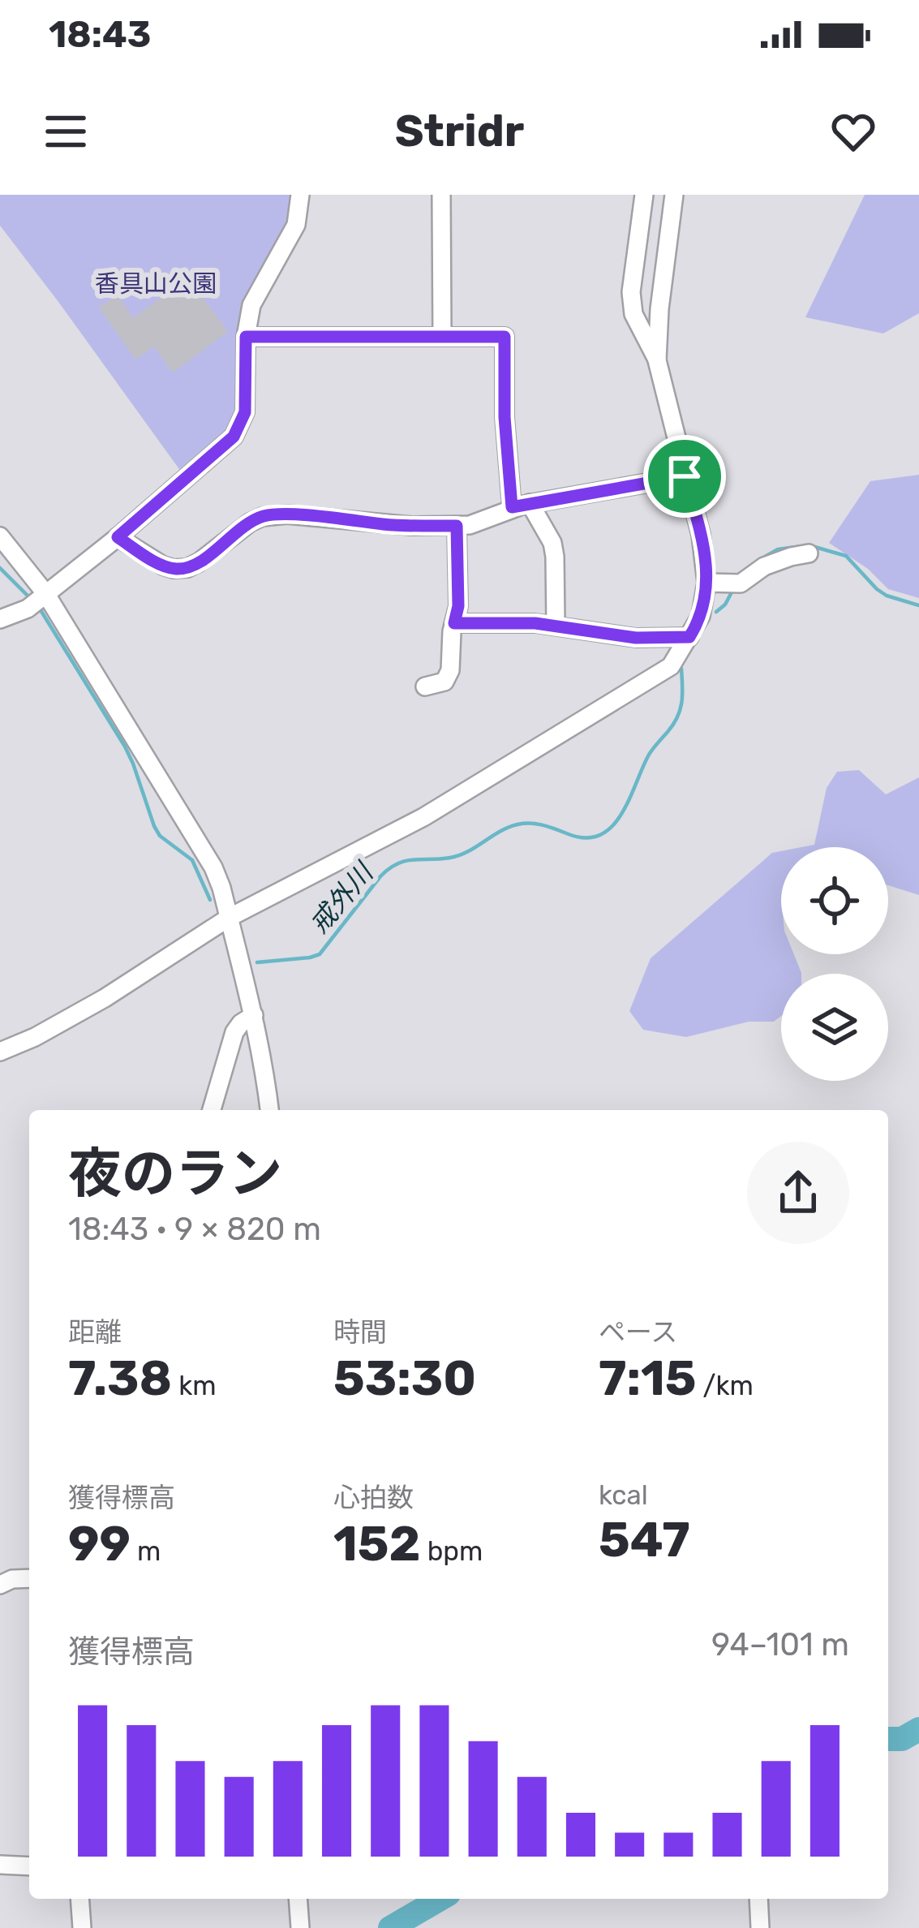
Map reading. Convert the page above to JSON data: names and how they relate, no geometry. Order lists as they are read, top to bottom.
{
  "water": ["戒外川"],
  "parks": ["香具山公園"],
  "page": {
    "status": "18:43",
    "header": "Stridr",
    "heading": ["夜のラン", "18:43 · 9 × 820 m"],
    "stats": [
      ["距離", "7.38 km"],
      ["時間", "53:30"],
      ["ペース", "7:15 /km"],
      ["獲得標高", "99 m"],
      ["心拍数", "152 bpm"],
      ["kcal", "547"]
    ],
    "chart": ["獲得標高", "94–101 m"]
  }
}
